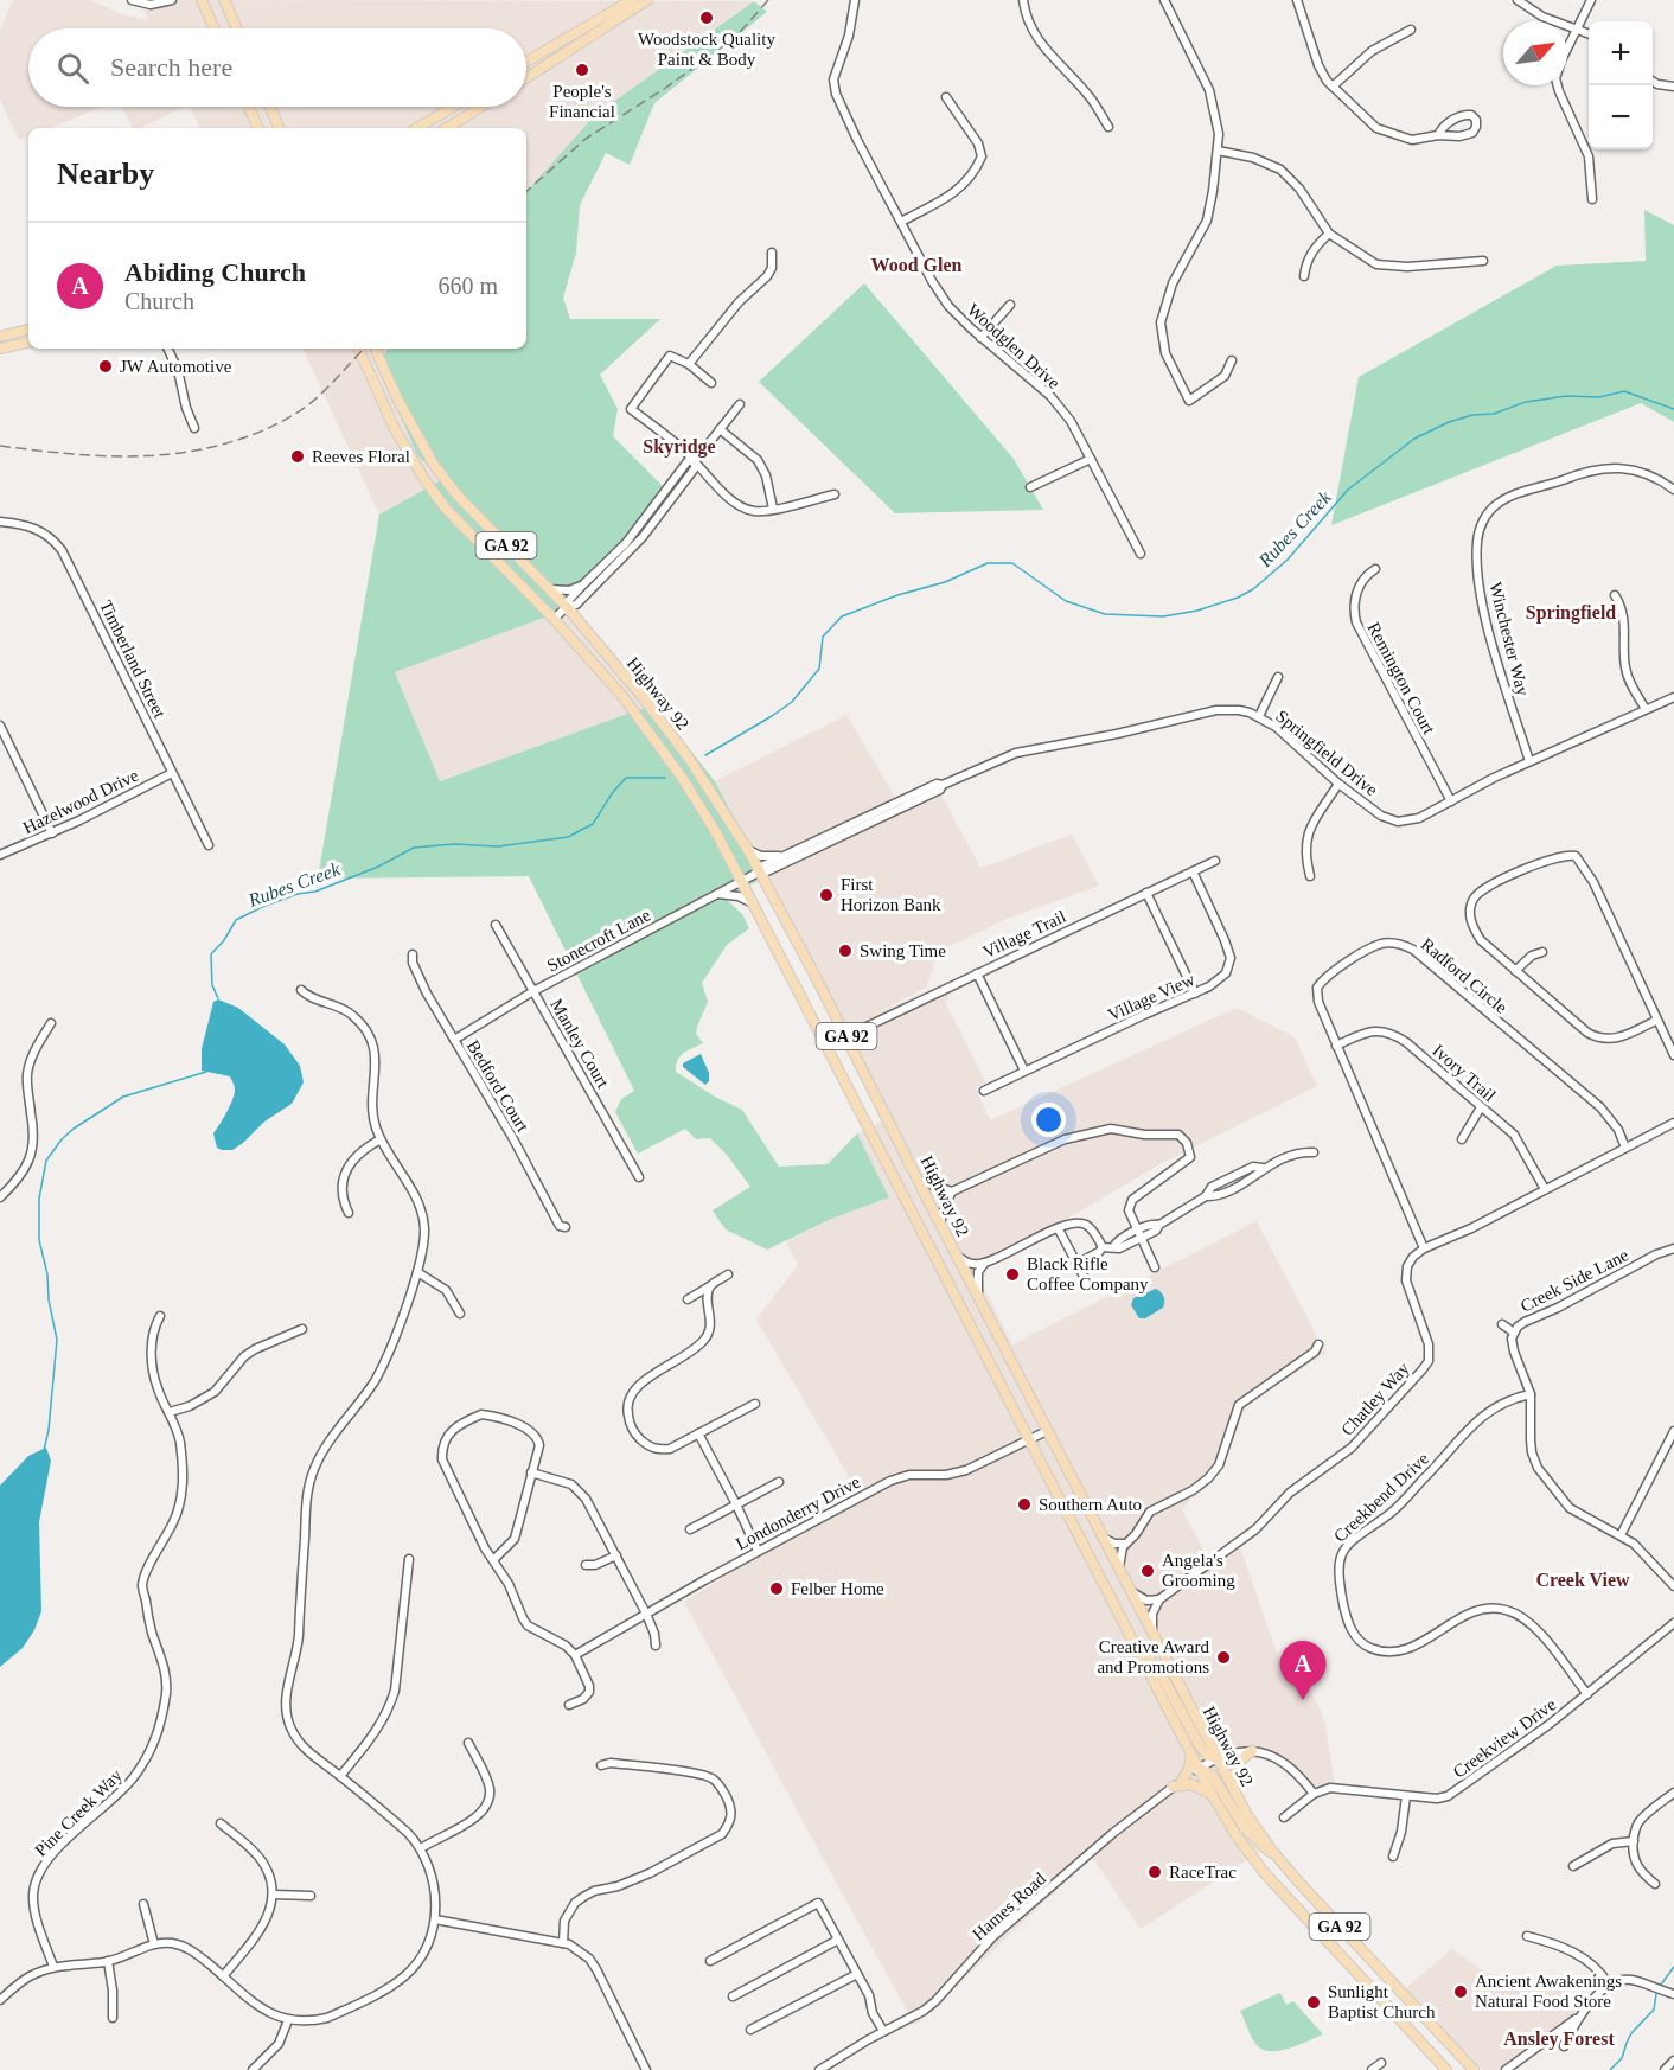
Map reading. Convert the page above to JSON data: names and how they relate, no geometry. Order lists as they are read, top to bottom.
{
  "streets": {
    "main road": ["GA 92", "Highway 92"],
    "street": [
      "Woodglen Drive",
      "Winchester Way",
      "Timberland Street",
      "Remington Court",
      "Springfield Drive",
      "Hazelwood Drive",
      "Village Trail",
      "Stonecroft Lane",
      "Radford Circle",
      "Village View",
      "Manley Court",
      "Ivory Trail",
      "Bedford Court",
      "Creek Side Lane",
      "Chatley Way",
      "Creekbend Drive",
      "Londonderry Drive",
      "Creekview Drive",
      "Pine Creek Way",
      "Hames Road"
    ]
  },
  "crossings": [
    ["Winchester Way", "Springfield Drive"],
    ["Timberland Street", "Hazelwood Drive"],
    ["Remington Court", "Springfield Drive"],
    ["Highway 92", "Springfield Drive"],
    ["Highway 92", "Village Trail"],
    ["Highway 92", "Stonecroft Lane"],
    ["Highway 92", "Londonderry Drive"],
    ["Highway 92", "Hames Road"],
    ["Springfield Drive", "Stonecroft Lane"],
    ["Village Trail", "Village View"],
    ["Stonecroft Lane", "Manley Court"],
    ["Stonecroft Lane", "Bedford Court"],
    ["Radford Circle", "Ivory Trail"],
    ["Radford Circle", "Chatley Way"],
    ["Creek Side Lane", "Creekbend Drive"],
    ["Creekbend Drive", "Creekview Drive"]
  ],
  "districts": [
    "Wood Glen",
    "Skyridge",
    "Springfield",
    "Creek View",
    "Ansley Forest"
  ],
  "water": ["Rubes Creek"],
  "places": [
    "Woodstock Quality Paint & Body",
    "People's Financial",
    "JW Automotive",
    "Reeves Floral",
    "First Horizon Bank",
    "Swing Time",
    "Black Rifle Coffee Company",
    "Southern Auto",
    "Angela's Grooming",
    "Felber Home",
    "Creative Award and Promotions",
    "RaceTrac",
    "Ancient Awakenings Natural Food Store",
    "Sunlight Baptist Church"
  ],
  "north": "top right",
  "page": {
    "map_buttons": ["+", "−"],
    "search": "Search here",
    "heading": "Nearby",
    "list": [
      {
        "mark": "A",
        "name": "Abiding Church",
        "note": "Church",
        "value": "660 m"
      }
    ],
    "pins": "A"
  }
}
